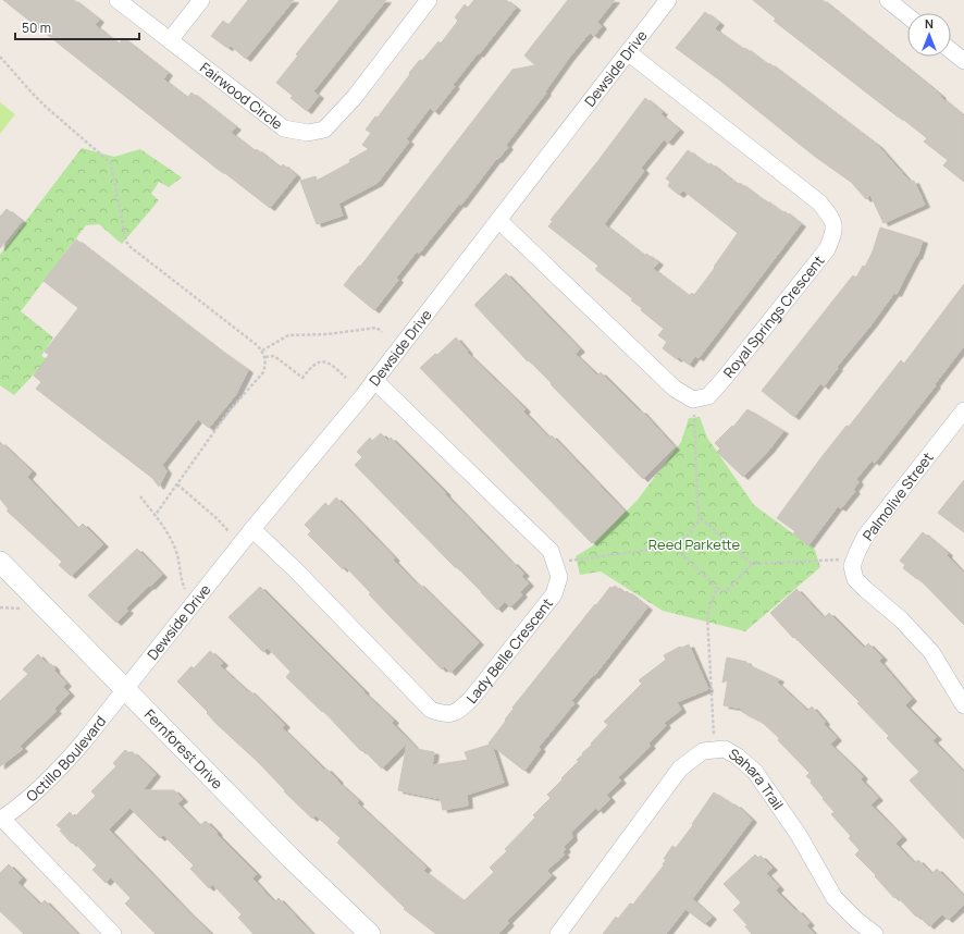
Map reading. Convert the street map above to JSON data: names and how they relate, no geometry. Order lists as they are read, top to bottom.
{
  "streets": {
    "street": [
      "Dewside Drive",
      "Fairwood Circle",
      "Royal Springs Crescent",
      "Palmolive Street",
      "Lady Belle Crescent",
      "Fernforest Drive",
      "Octillo Boulevard",
      "Sahara Trail"
    ]
  },
  "crossings": [
    ["Dewside Drive", "Royal Springs Crescent"],
    ["Dewside Drive", "Lady Belle Crescent"],
    ["Dewside Drive", "Fernforest Drive"],
    ["Dewside Drive", "Octillo Boulevard"],
    ["Fernforest Drive", "Octillo Boulevard"]
  ],
  "parks": ["Reed Parkette"],
  "scale_bar": "50 m",
  "north": "top"
}
